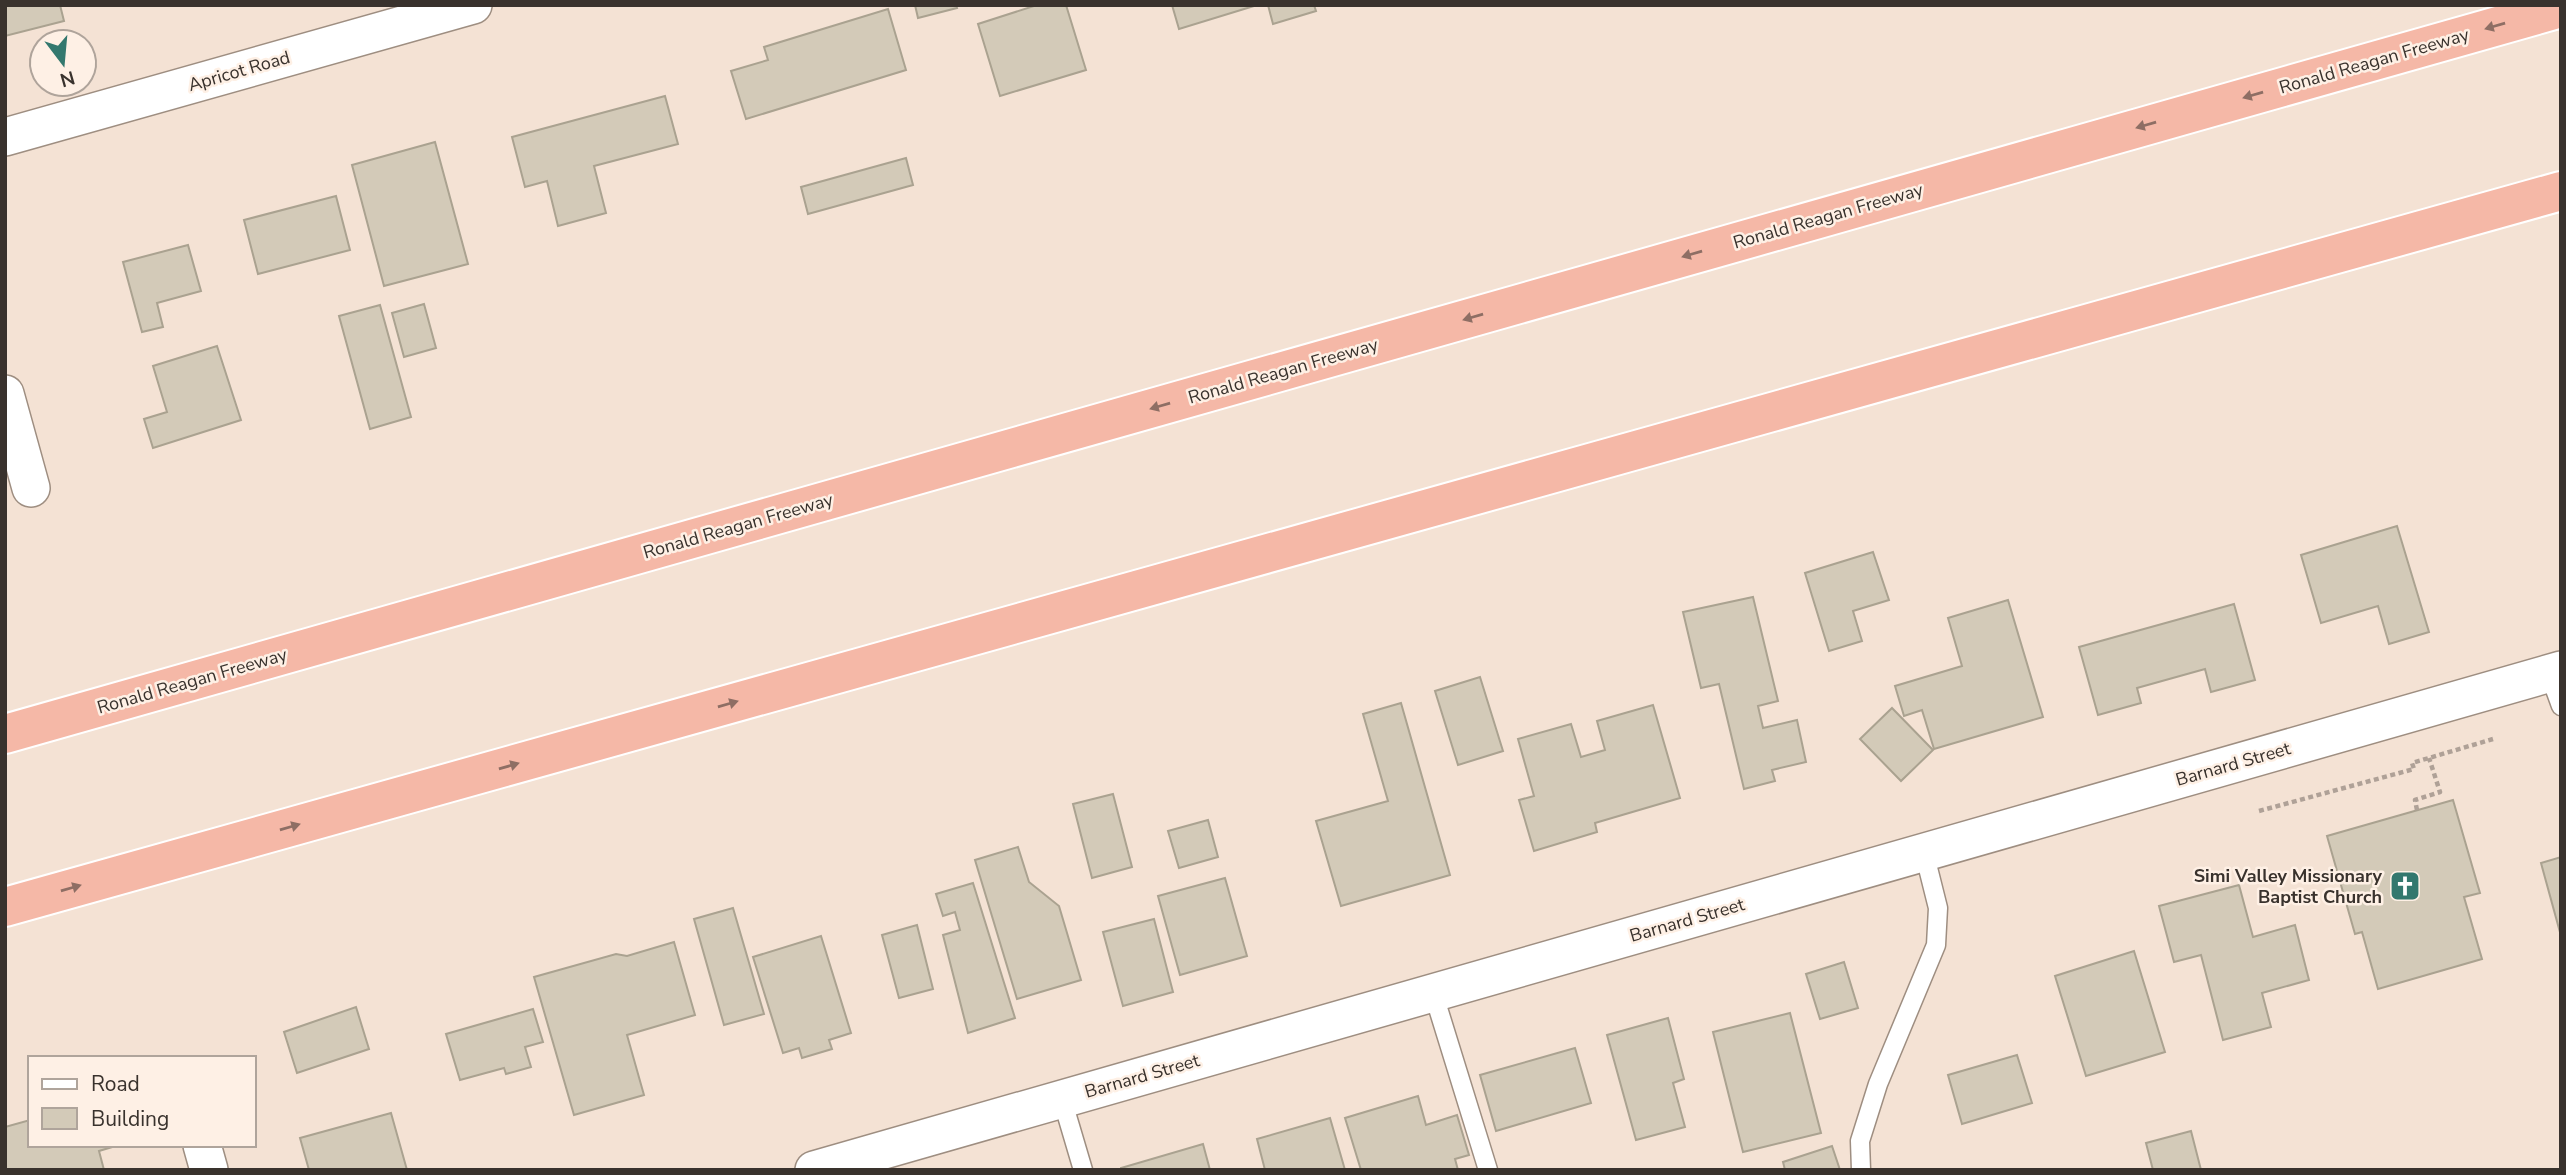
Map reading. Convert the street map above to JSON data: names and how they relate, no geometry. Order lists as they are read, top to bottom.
{
  "streets": {
    "highway": ["Ronald Reagan Freeway"],
    "street": ["Apricot Road", "Barnard Street"]
  },
  "places": {
    "church": ["Simi Valley Missionary Baptist Church"]
  },
  "legend": ["Road", "Building"],
  "north": "bottom"
}
